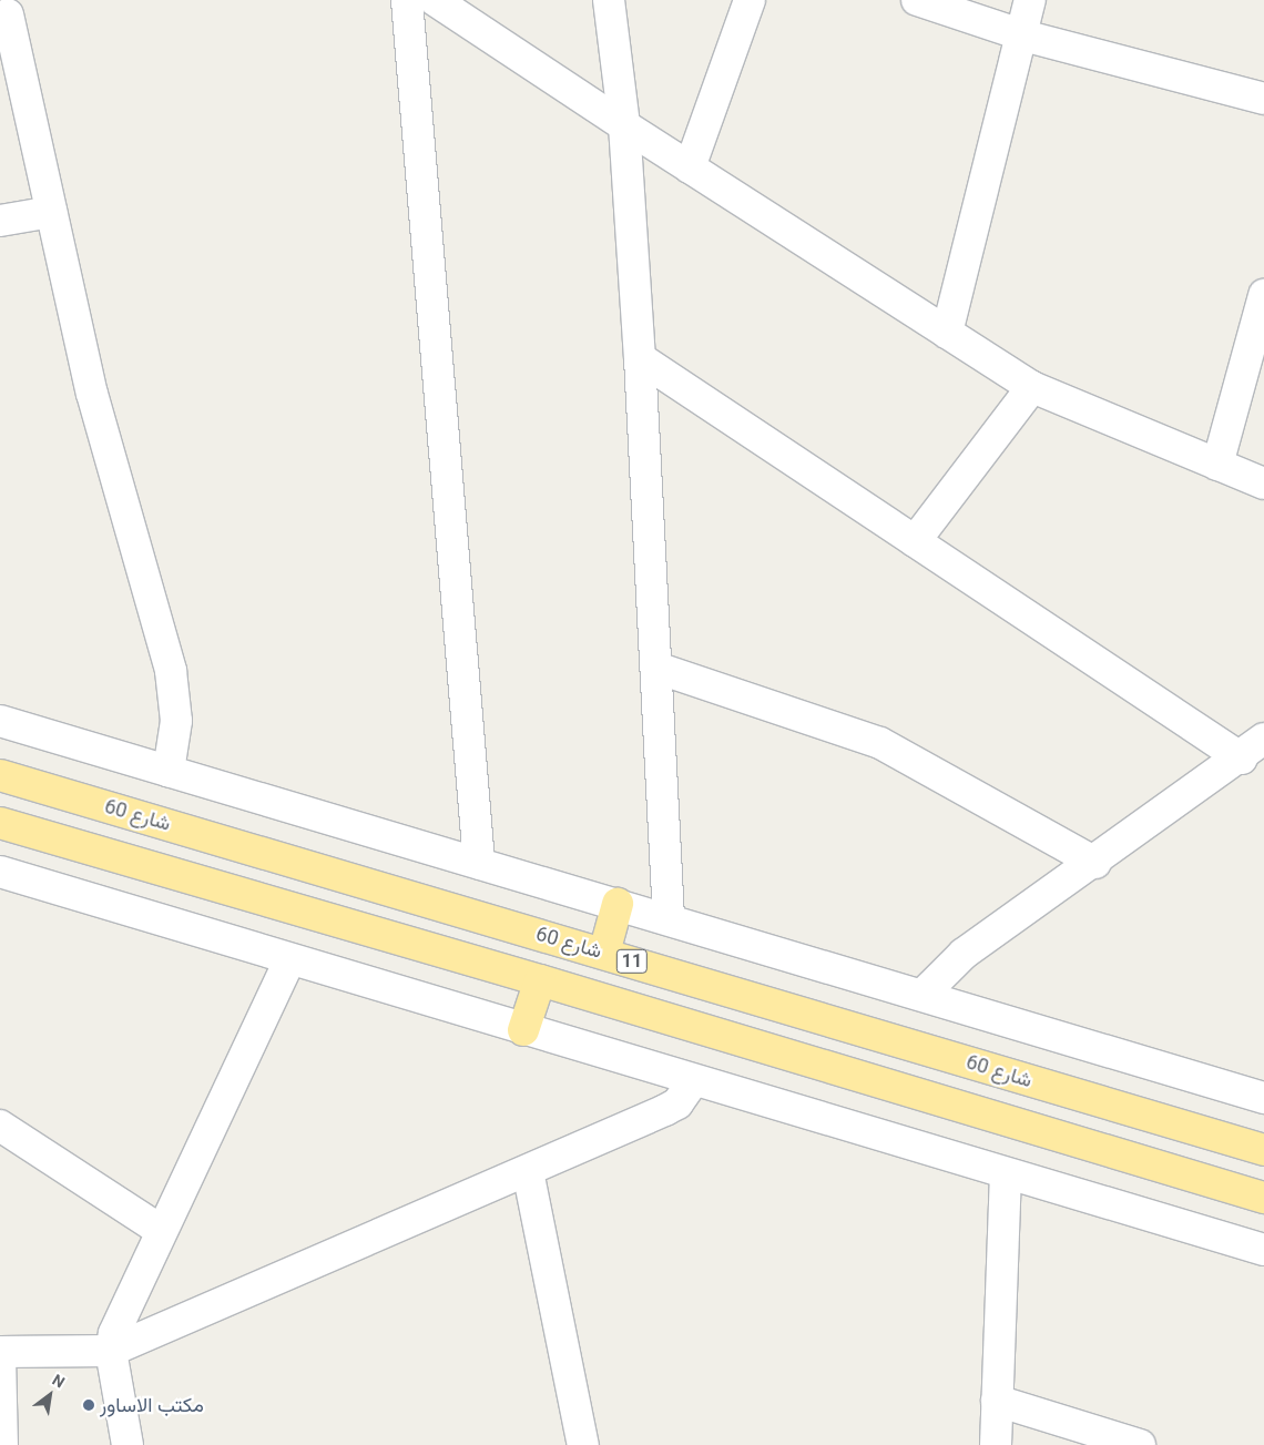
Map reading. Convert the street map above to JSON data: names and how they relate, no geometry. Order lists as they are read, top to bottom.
{
  "streets": {
    "highway": ["شارع 60", "11"]
  },
  "places": ["مكتب الاساور"],
  "north": "top right"
}
